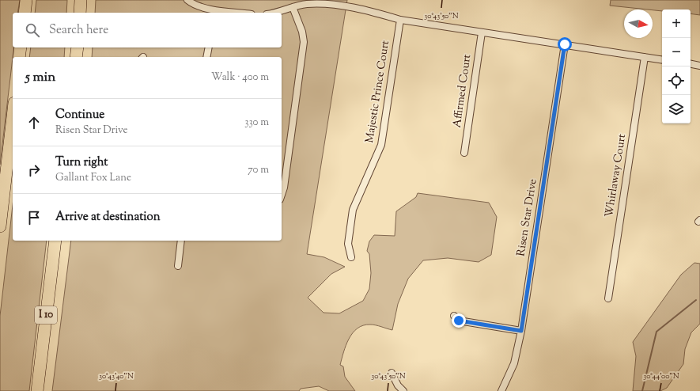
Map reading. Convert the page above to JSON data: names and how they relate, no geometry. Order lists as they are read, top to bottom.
{
  "streets": {
    "highway": ["I 10"],
    "street": [
      "Affirmed Court",
      "Majestic Prince Court",
      "Whirlaway Court",
      "Risen Star Drive"
    ]
  },
  "north": "right",
  "page": {
    "map_buttons": ["+", "−"],
    "search": "Search here",
    "heading": ["5 min", "Walk · 400 m"],
    "list": [
      ["Continue", "Risen Star Drive", "330 m"],
      ["Turn right", "Gallant Fox Lane", "70 m"],
      "Arrive at destination"
    ]
  },
  "coordinates": ["30°43'50\"N", "30°43'40\"N", "30°44'00\"N"]
}
